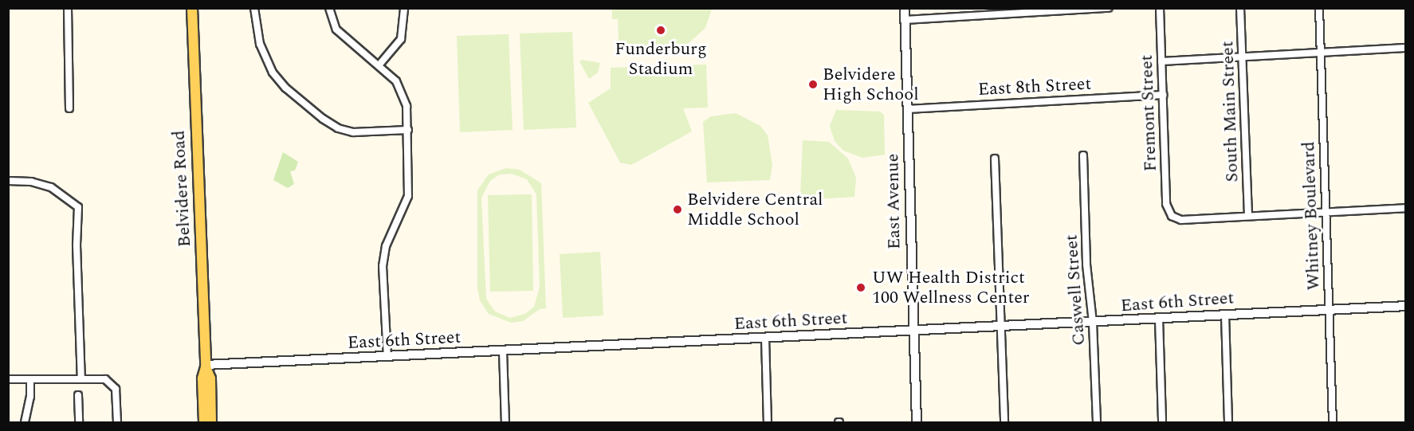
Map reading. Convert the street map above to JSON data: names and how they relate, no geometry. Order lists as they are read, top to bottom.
{
  "streets": {
    "main road": ["Belvidere Road"],
    "street": [
      "East 8th Street",
      "South Main Street",
      "Fremont Street",
      "East Avenue",
      "Whitney Boulevard",
      "Caswell Street",
      "East 6th Street"
    ]
  },
  "crossings": [
    ["East 8th Street", "Fremont Street"],
    ["East 8th Street", "East Avenue"],
    ["South Main Street", "Fremont Street"],
    ["Belvidere Road", "East 6th Street"],
    ["East Avenue", "East 6th Street"],
    ["Whitney Boulevard", "East 6th Street"],
    ["Caswell Street", "East 6th Street"]
  ],
  "places": [
    "Funderburg Stadium",
    "Belvidere High School",
    "Belvidere Central Middle School",
    "UW Health District 100 Wellness Center"
  ]
}
